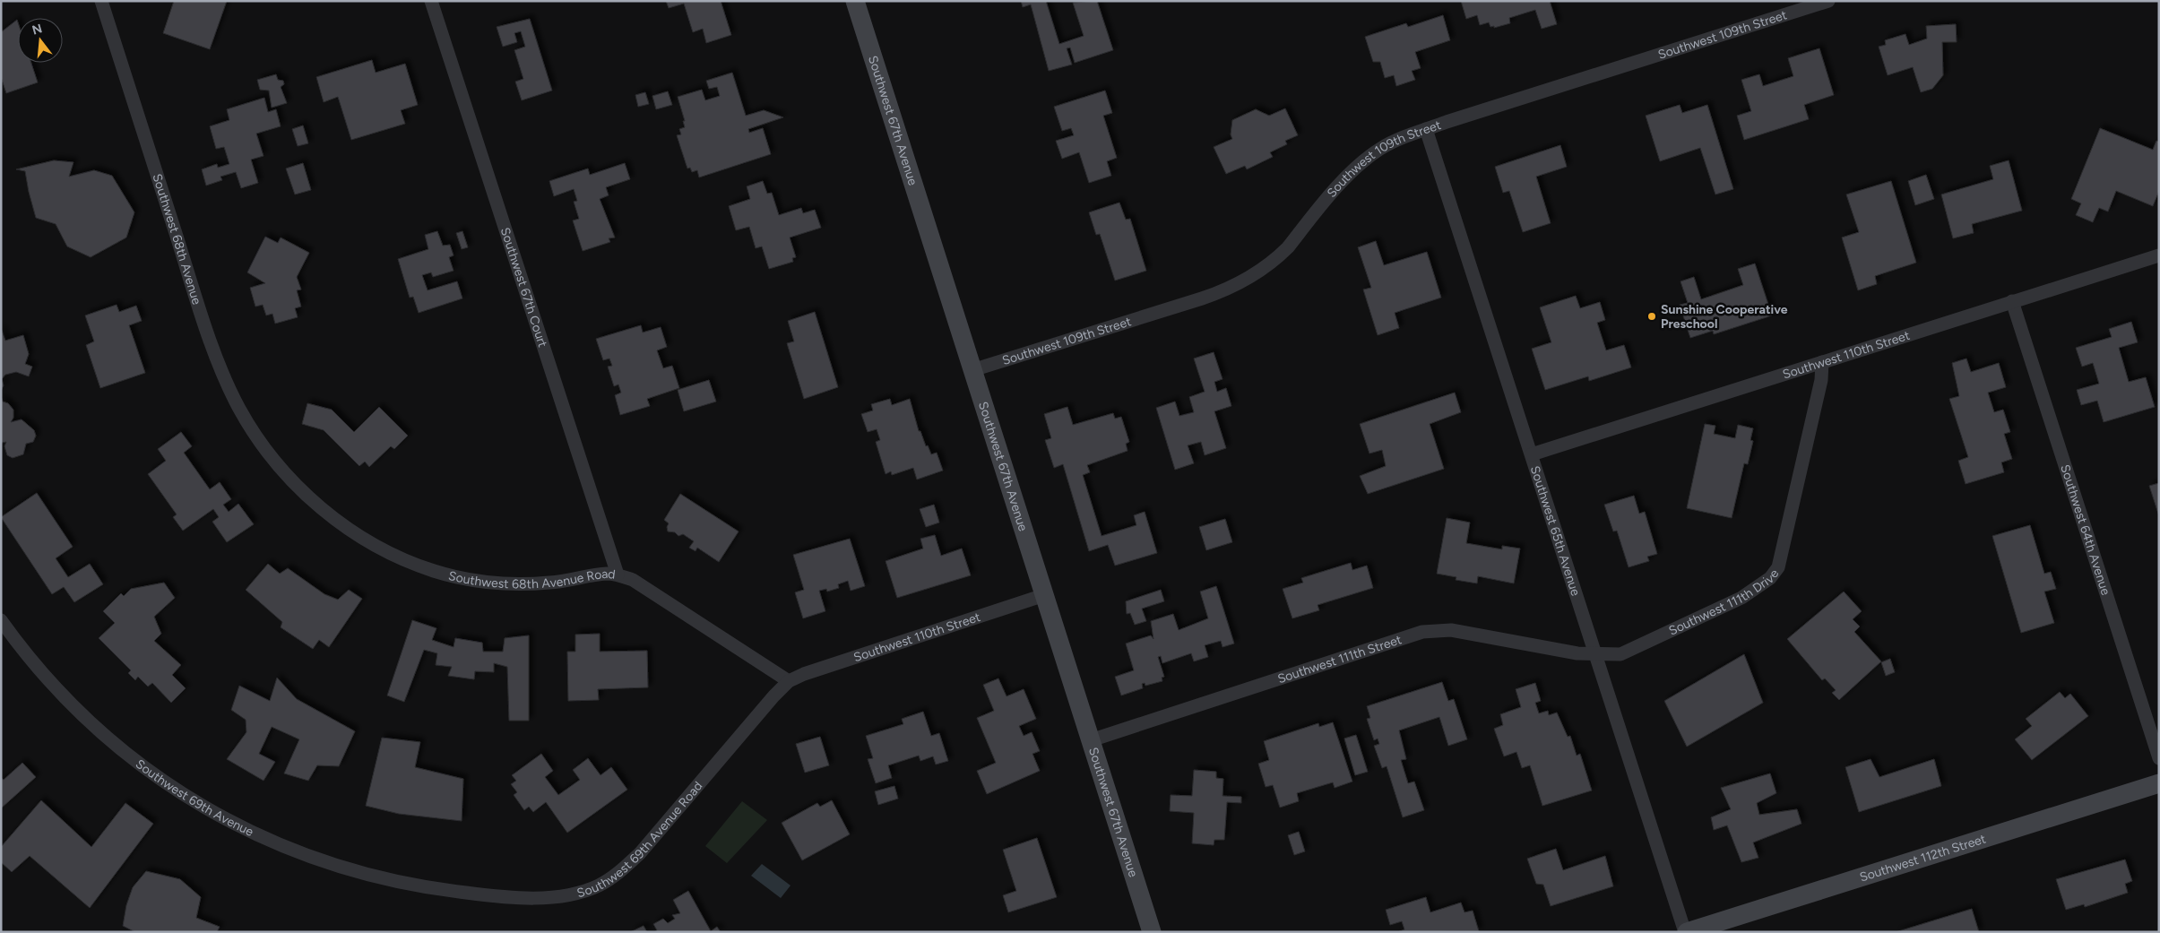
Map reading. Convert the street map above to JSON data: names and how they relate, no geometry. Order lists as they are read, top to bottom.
{
  "streets": {
    "main road": ["Southwest 67th Avenue", "Southwest 112th Street"],
    "street": [
      "Southwest 109th Street",
      "Southwest 68th Avenue",
      "Southwest 67th Court",
      "Southwest 110th Street",
      "Southwest 64th Avenue",
      "Southwest 65th Avenue",
      "Southwest 68th Avenue Road",
      "Southwest 111th Drive",
      "Southwest 111th Street",
      "Southwest 69th Avenue",
      "Southwest 69th Avenue Road"
    ]
  },
  "crossings": [
    ["Southwest 109th Street", "Southwest 67th Avenue"],
    ["Southwest 109th Street", "Southwest 65th Avenue"],
    ["Southwest 67th Avenue", "Southwest 110th Street"],
    ["Southwest 67th Avenue", "Southwest 111th Street"],
    ["Southwest 68th Avenue", "Southwest 68th Avenue Road"],
    ["Southwest 67th Court", "Southwest 68th Avenue Road"],
    ["Southwest 110th Street", "Southwest 64th Avenue"],
    ["Southwest 110th Street", "Southwest 65th Avenue"],
    ["Southwest 110th Street", "Southwest 68th Avenue Road"],
    ["Southwest 110th Street", "Southwest 111th Drive"],
    ["Southwest 110th Street", "Southwest 69th Avenue Road"],
    ["Southwest 65th Avenue", "Southwest 111th Drive"],
    ["Southwest 65th Avenue", "Southwest 111th Street"],
    ["Southwest 65th Avenue", "Southwest 112th Street"],
    ["Southwest 68th Avenue Road", "Southwest 69th Avenue Road"],
    ["Southwest 111th Drive", "Southwest 111th Street"],
    ["Southwest 69th Avenue", "Southwest 69th Avenue Road"]
  ],
  "places": ["Sunshine Cooperative Preschool"],
  "north": "top"
}
